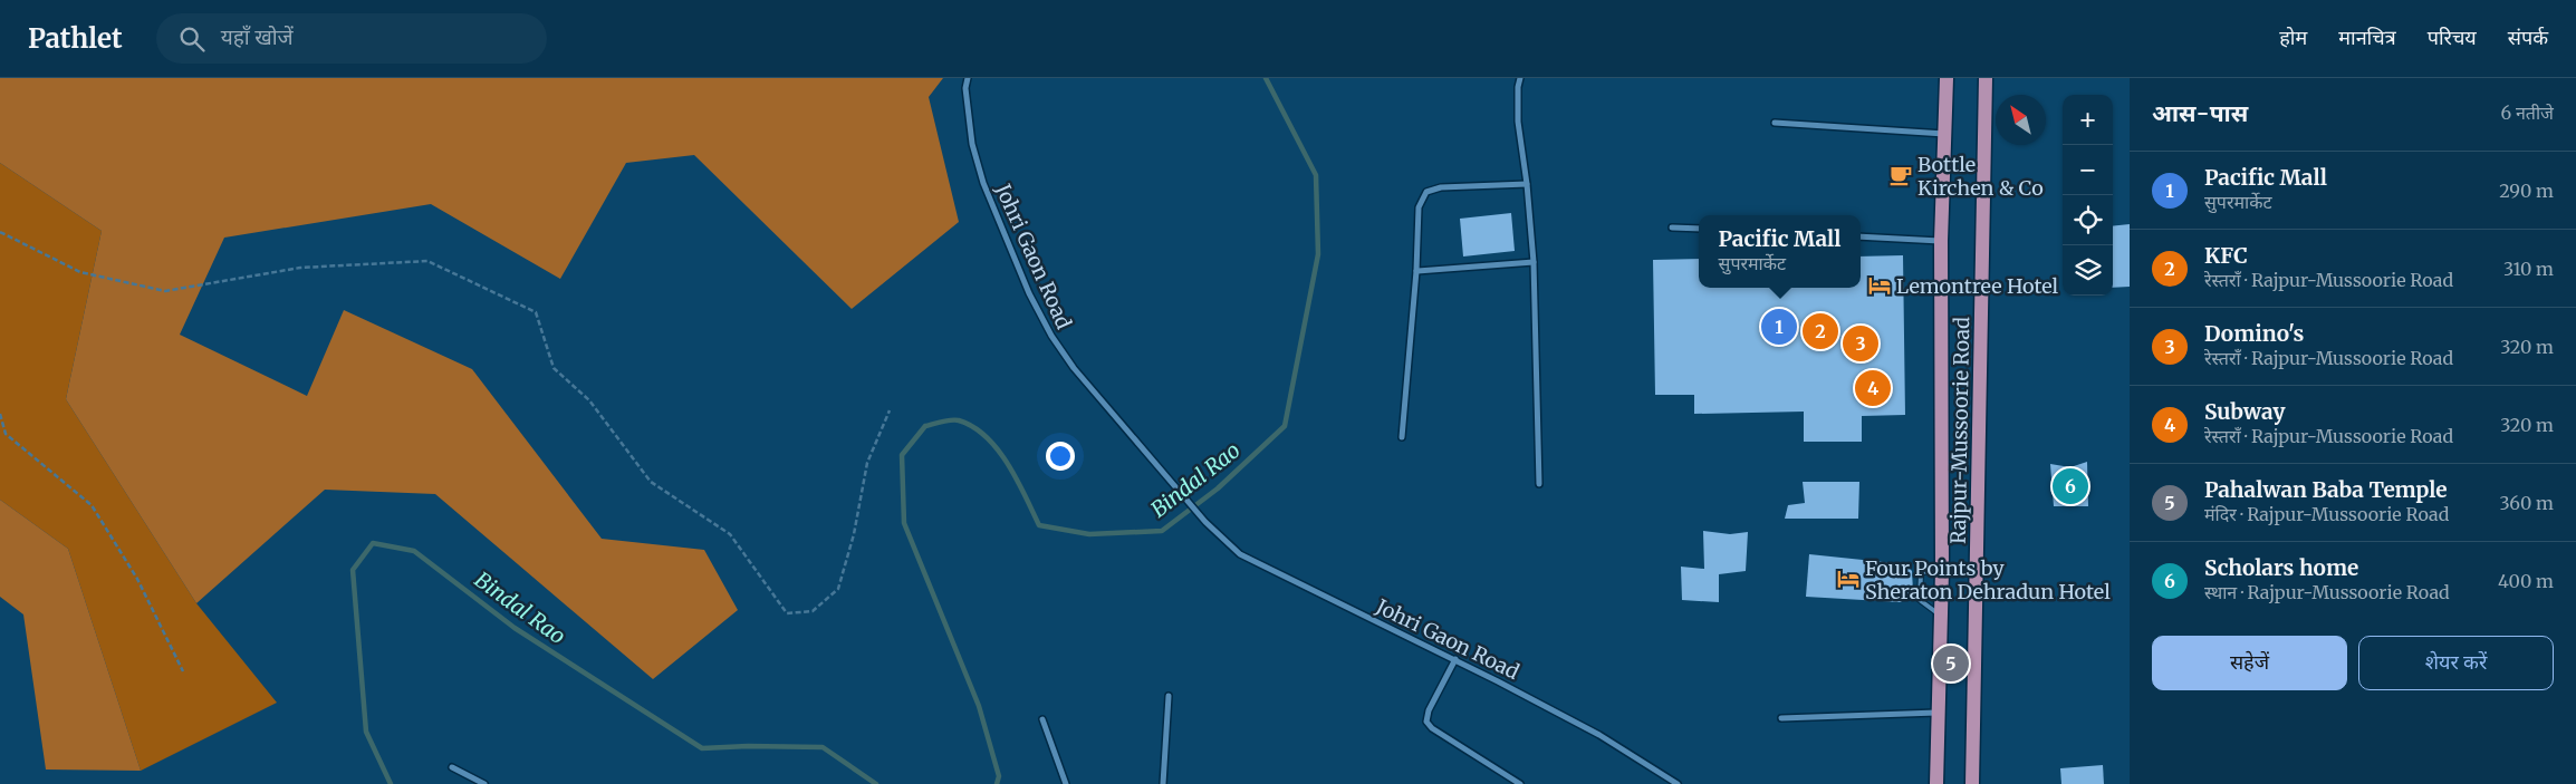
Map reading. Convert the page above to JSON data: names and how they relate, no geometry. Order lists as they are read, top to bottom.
{
  "streets": {
    "main road": ["Rajpur-Mussoorie Road"],
    "street": ["Johri Gaon Road"]
  },
  "water": ["Bindal Rao"],
  "places": {
    "cafe": ["Bottle Kirchen & Co"],
    "hotel": ["Lemontree Hotel", "Four Points by Sheraton Dehradun Hotel"]
  },
  "north": "top left",
  "page": {
    "header": "Pathlet",
    "search": "यहाँ खोजें",
    "nav": [
      "होम",
      "मानचित्र",
      "परिचय",
      "संपर्क"
    ],
    "heading": ["आस-पास", "6 नतीजे"],
    "map_buttons": ["+", "−"],
    "list": [
      {
        "mark": "1",
        "name": "Pacific Mall",
        "note": "सुपरमार्केट",
        "value": "290 m"
      },
      {
        "mark": "2",
        "name": "KFC",
        "note": "रेस्तराँ · Rajpur-Mussoorie Road",
        "value": "310 m"
      },
      {
        "mark": "3",
        "name": "Domino's",
        "note": "रेस्तराँ · Rajpur-Mussoorie Road",
        "value": "320 m"
      },
      {
        "mark": "4",
        "name": "Subway",
        "note": "रेस्तराँ · Rajpur-Mussoorie Road",
        "value": "320 m"
      },
      {
        "mark": "5",
        "name": "Pahalwan Baba Temple",
        "note": "मंदिर · Rajpur-Mussoorie Road",
        "value": "360 m"
      },
      {
        "mark": "6",
        "name": "Scholars home",
        "note": "स्थान · Rajpur-Mussoorie Road",
        "value": "400 m"
      }
    ],
    "popup": ["Pacific Mall", "सुपरमार्केट"],
    "pins": [
      "1",
      "2",
      "3",
      "4",
      "6",
      "5"
    ],
    "buttons": ["सहेजें", "शेयर करें"]
  }
}
